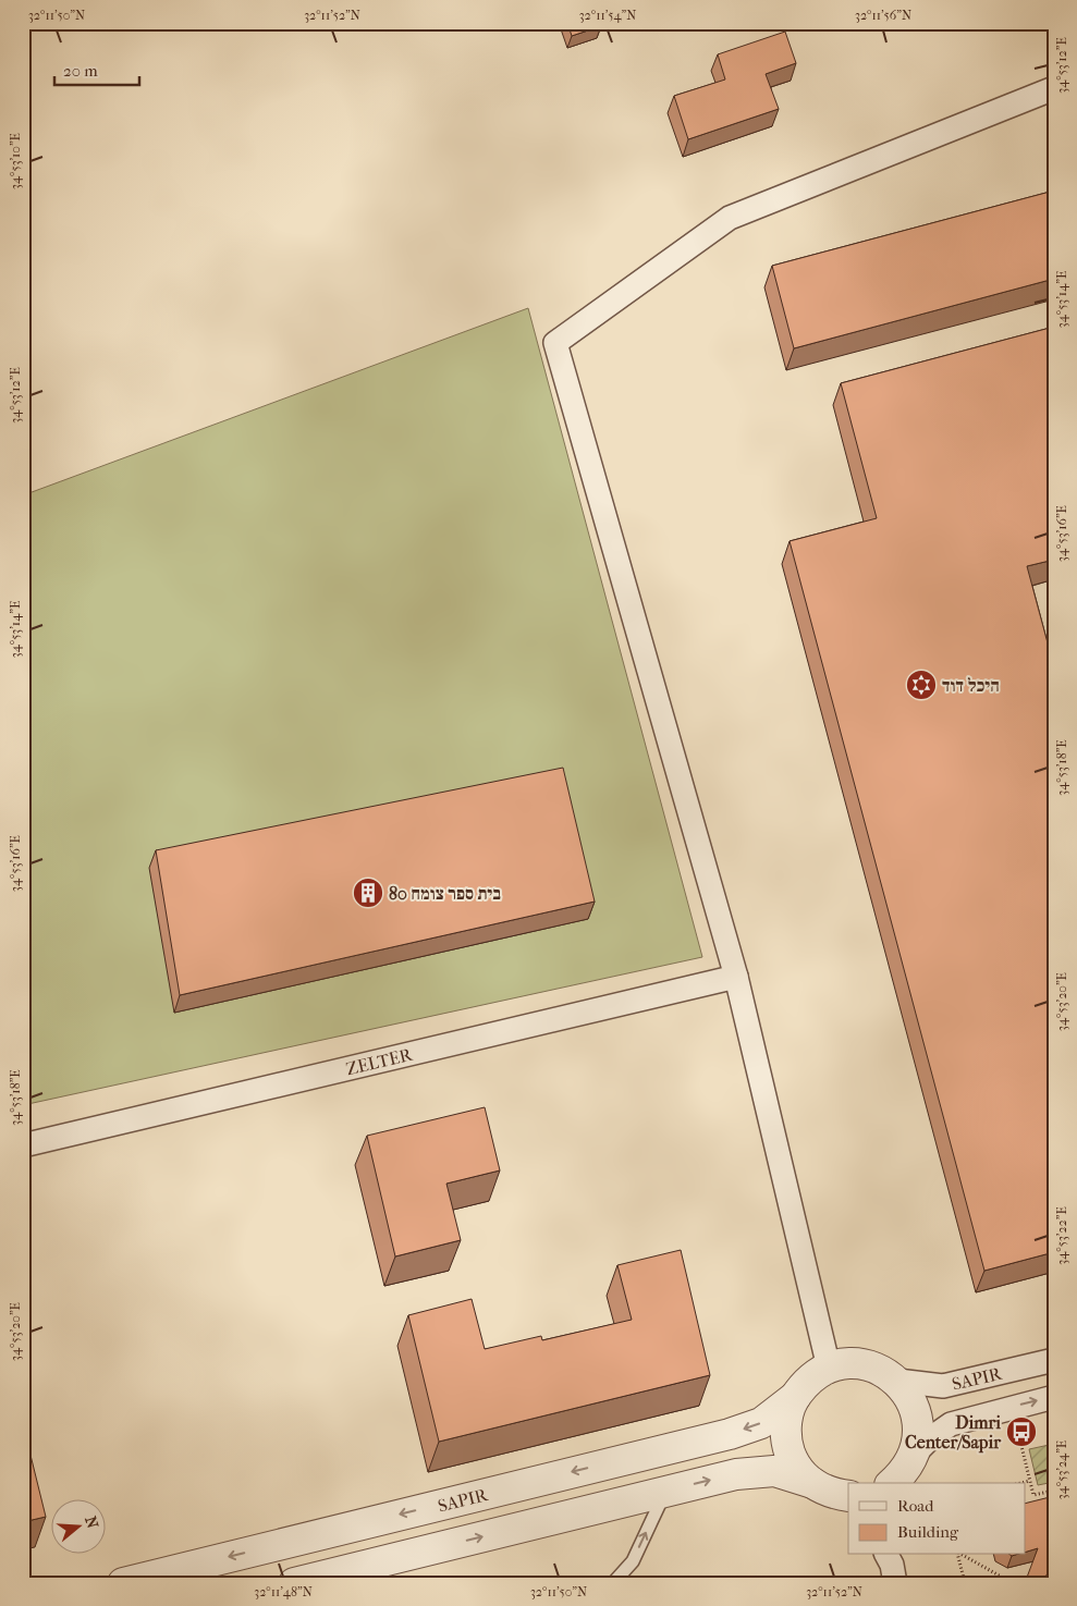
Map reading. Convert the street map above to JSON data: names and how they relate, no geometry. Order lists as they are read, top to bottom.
{
  "streets": {
    "street": ["ZELTER", "SAPIR"]
  },
  "places": {
    "synagogue": ["היכל דוד"],
    "building": ["בית ספר צומח 80"],
    "bus stop": ["Dimri Center/Sapir"]
  },
  "legend": ["Road", "Building"],
  "scale_bar": "20 m",
  "north": "right",
  "coordinates": [
    "32°11'50\"N",
    "32°11'52\"N",
    "32°11'54\"N",
    "32°11'56\"N",
    "34°53'12\"E",
    "34°53'10\"E",
    "34°53'14\"E",
    "34°53'16\"E",
    "34°53'18\"E",
    "34°53'20\"E",
    "34°53'22\"E",
    "34°53'24\"E",
    "32°11'48\"N"
  ]
}
